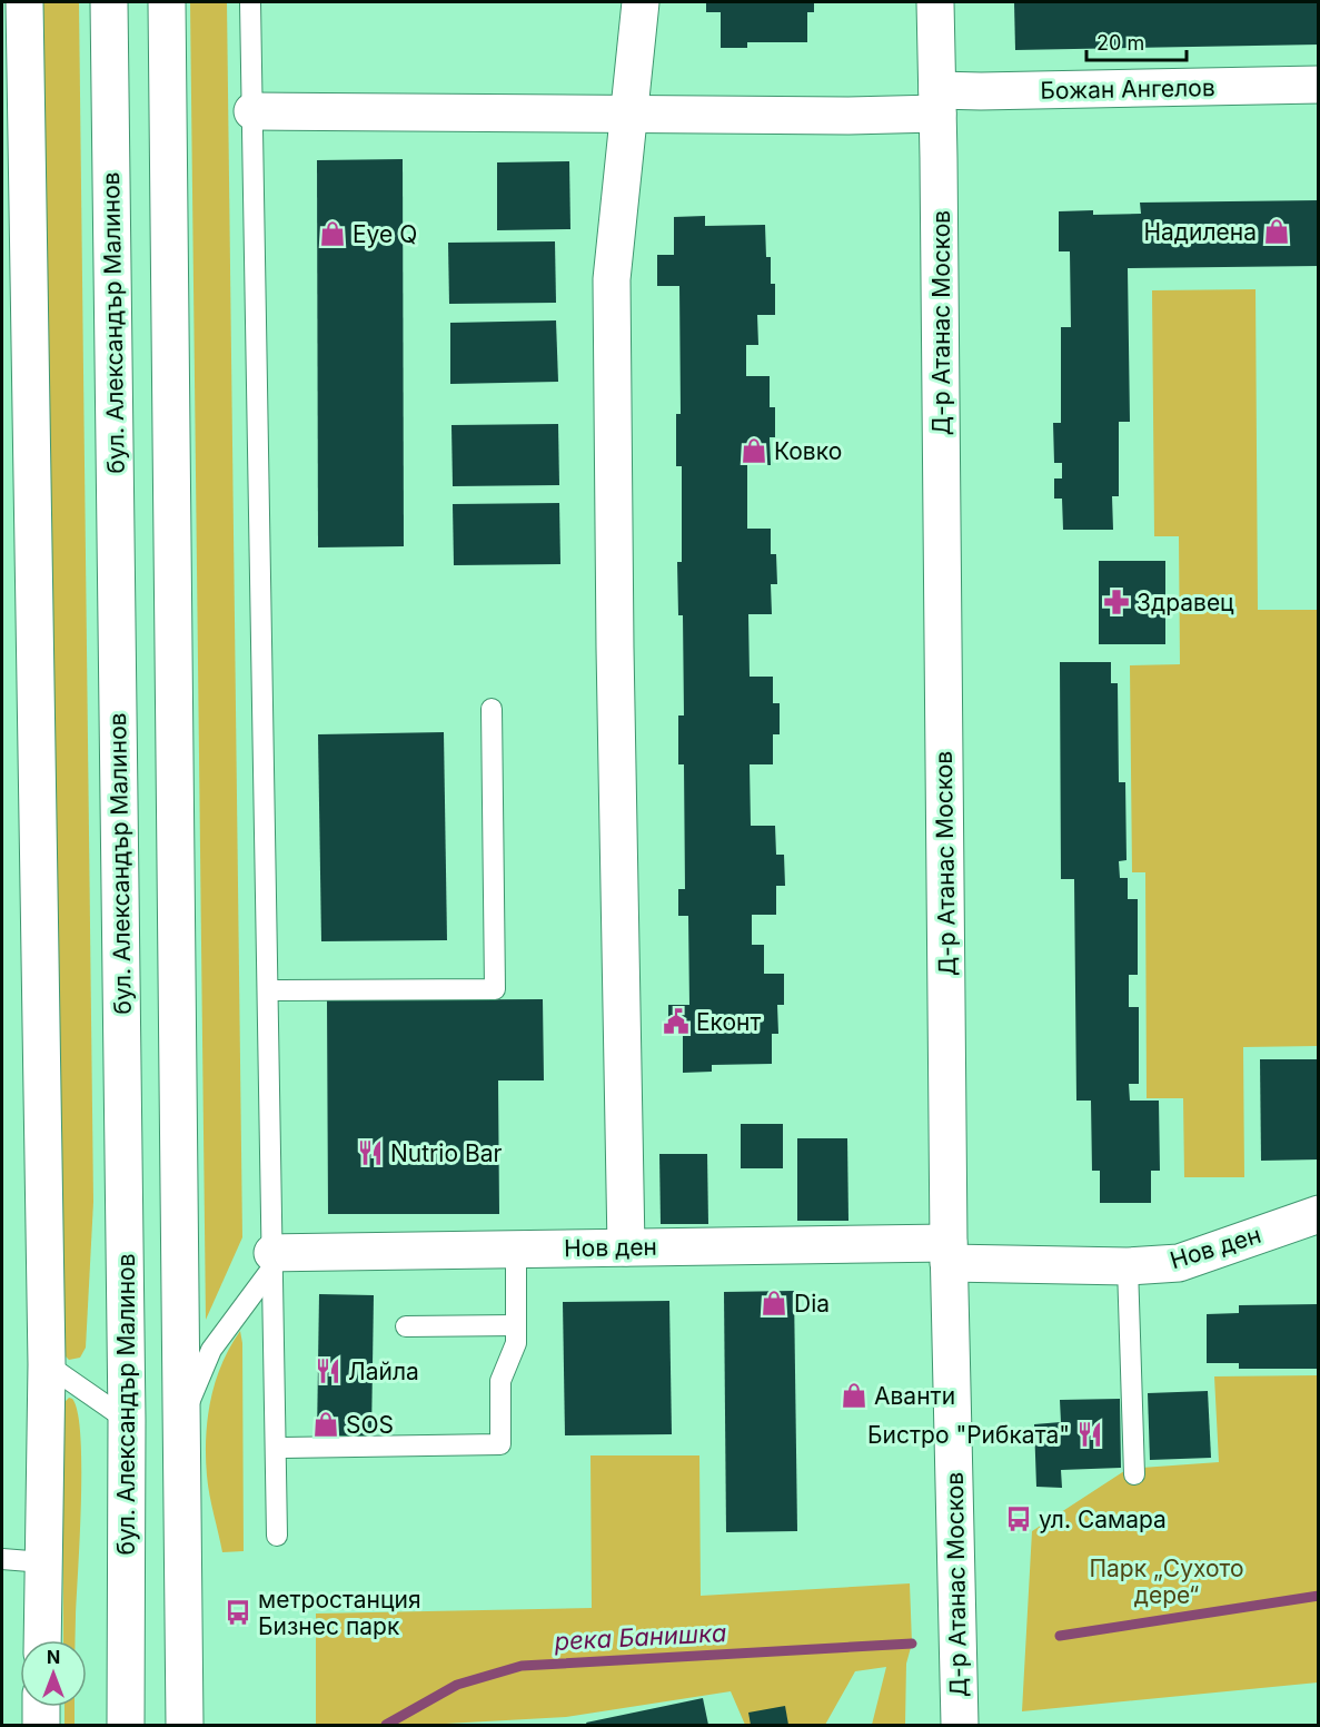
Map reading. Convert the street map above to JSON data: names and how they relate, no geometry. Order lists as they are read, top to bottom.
{
  "streets": {
    "street": [
      "Божан Ангелов",
      "бул. Александър Малинов",
      "Д-р Атанас Москов",
      "Нов ден"
    ]
  },
  "crossings": [
    ["Божан Ангелов", "Д-р Атанас Москов"],
    ["Д-р Атанас Москов", "Нов ден"]
  ],
  "water": ["река Банишка"],
  "parks": ["Парк „Сухото дере“"],
  "places": {
    "shop": [
      "Надилена",
      "Eye Q",
      "Ковко",
      "Dia",
      "Аванти",
      "SOS"
    ],
    "pharmacy": ["Здравец"],
    "public building": ["Еконт"],
    "restaurant": ["Nutrio Bar", "Лайла", "Бистро \"Рибката\""],
    "bus stop": ["ул. Самара", "метростанция Бизнес парк"]
  },
  "scale_bar": "20 m",
  "north": "top"
}
